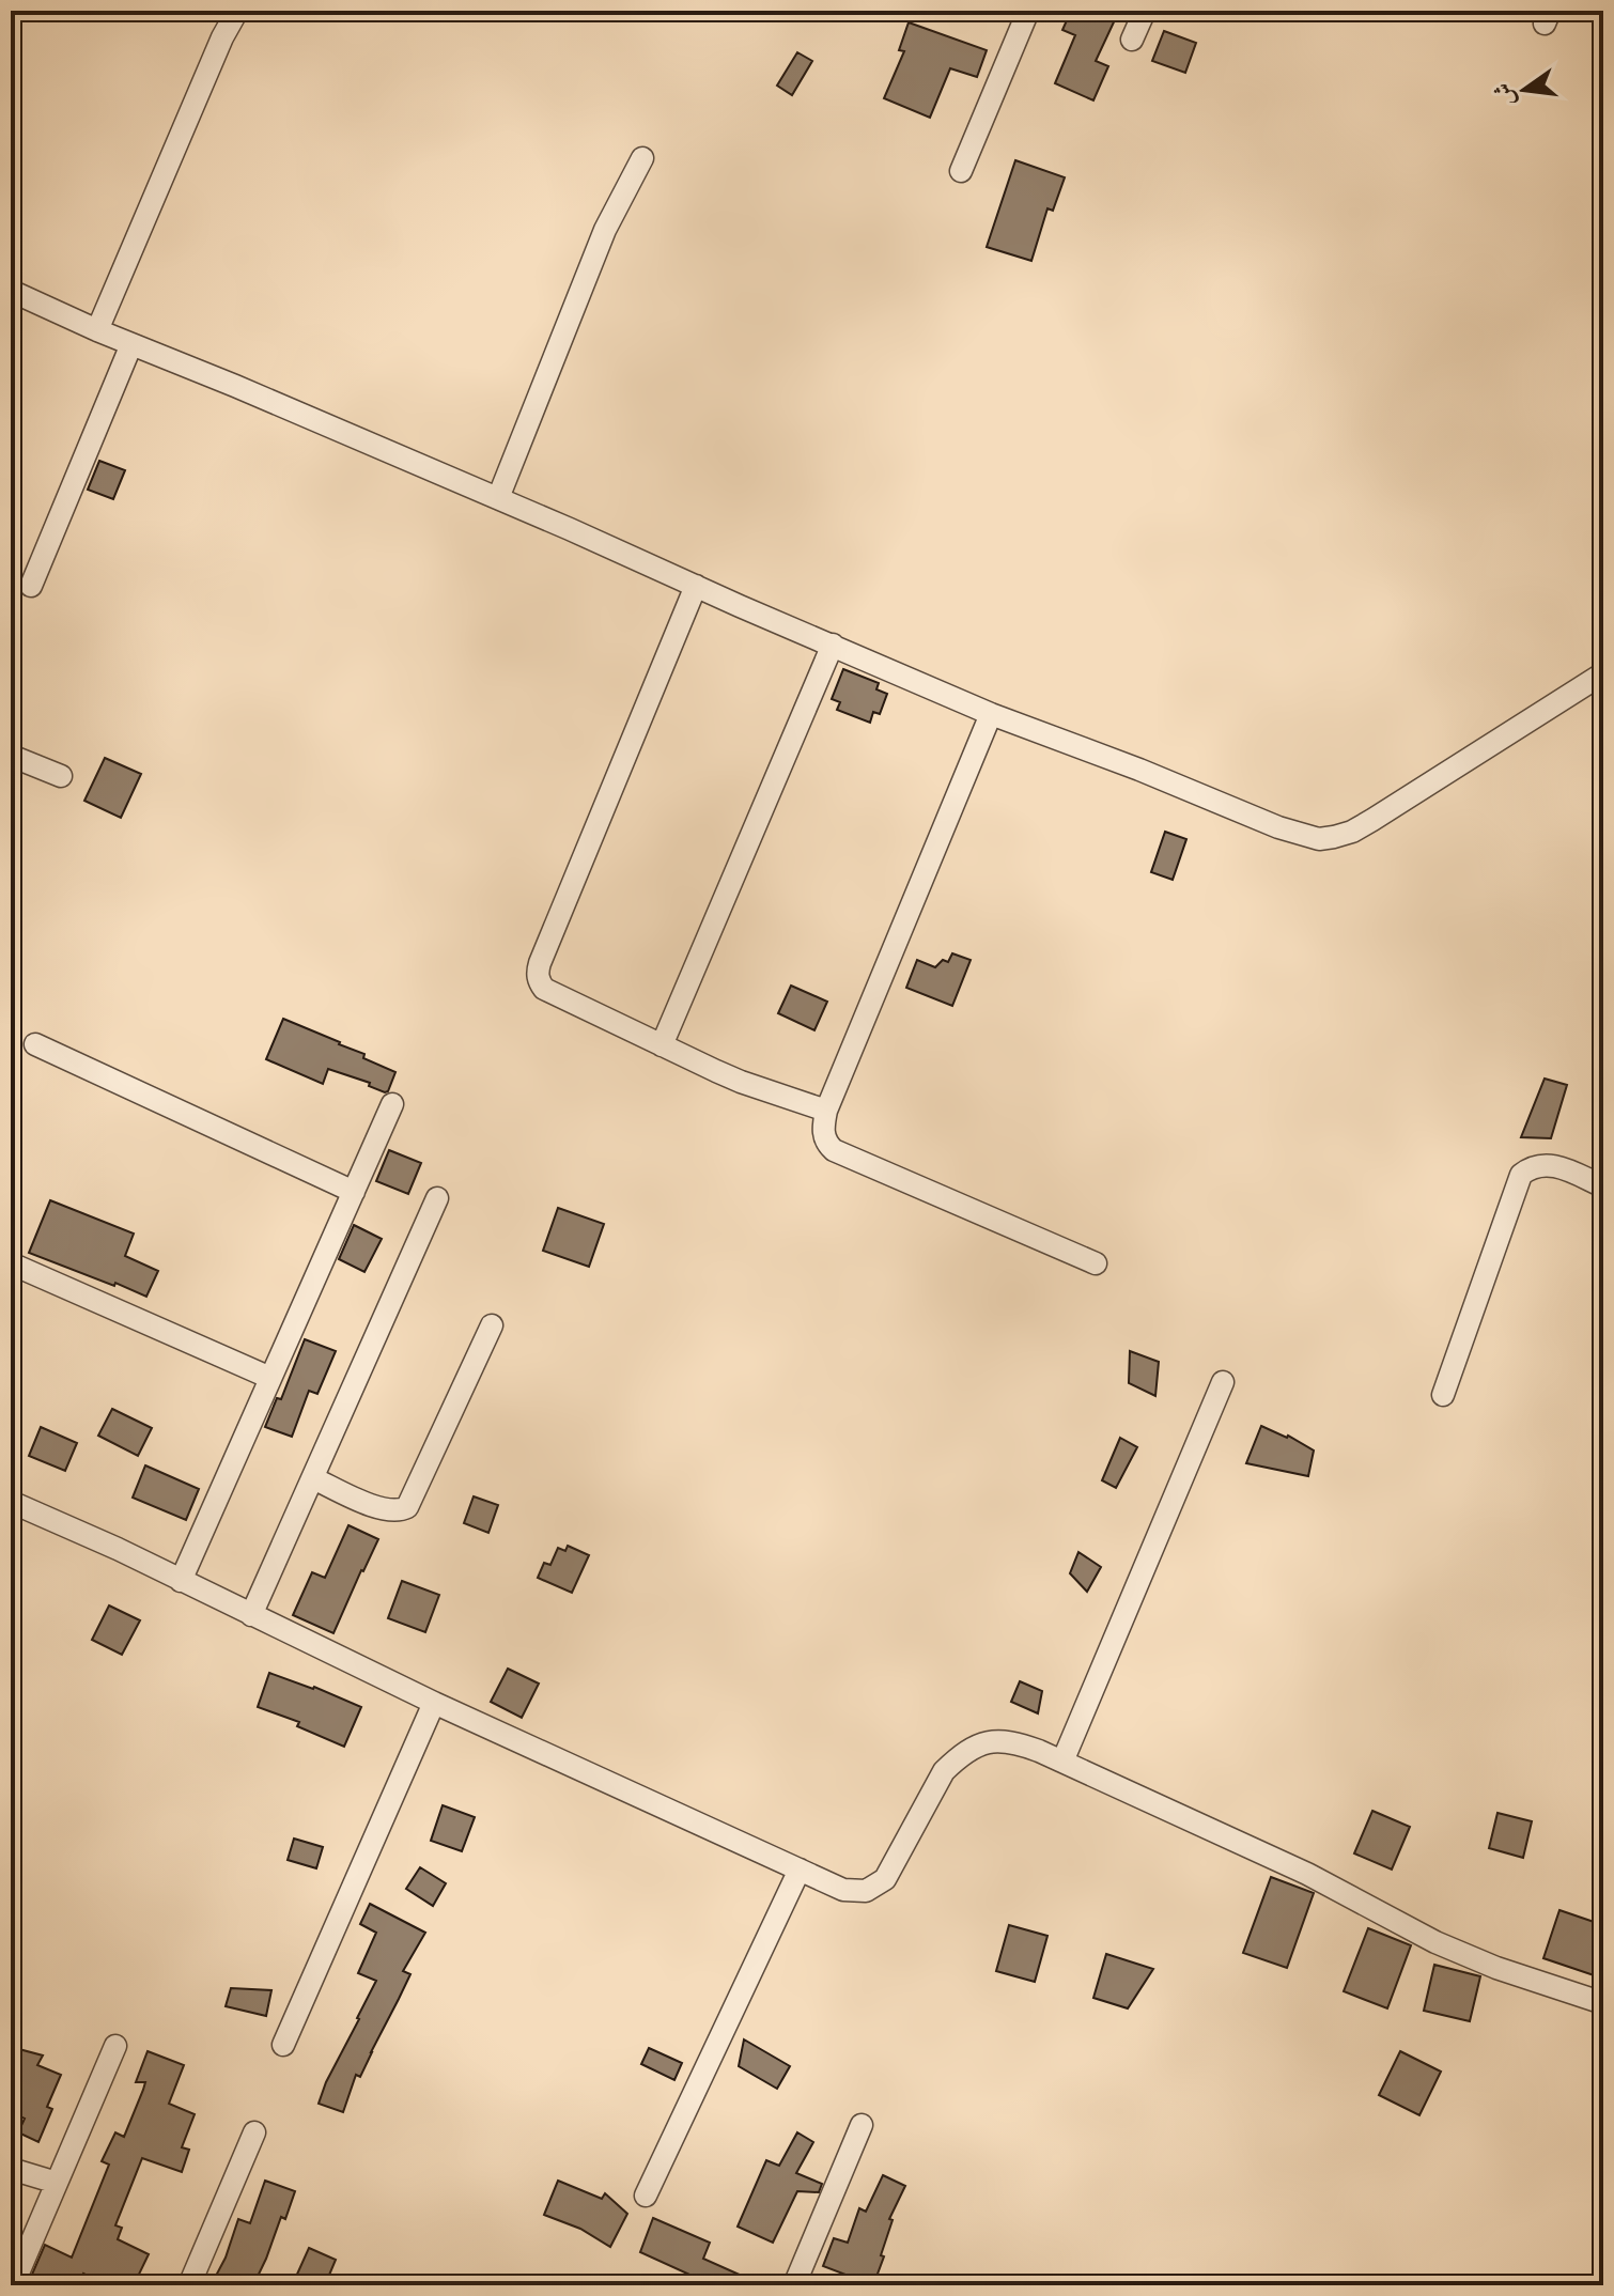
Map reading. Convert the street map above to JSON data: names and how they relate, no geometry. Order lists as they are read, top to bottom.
{
  "north": "left"
}
